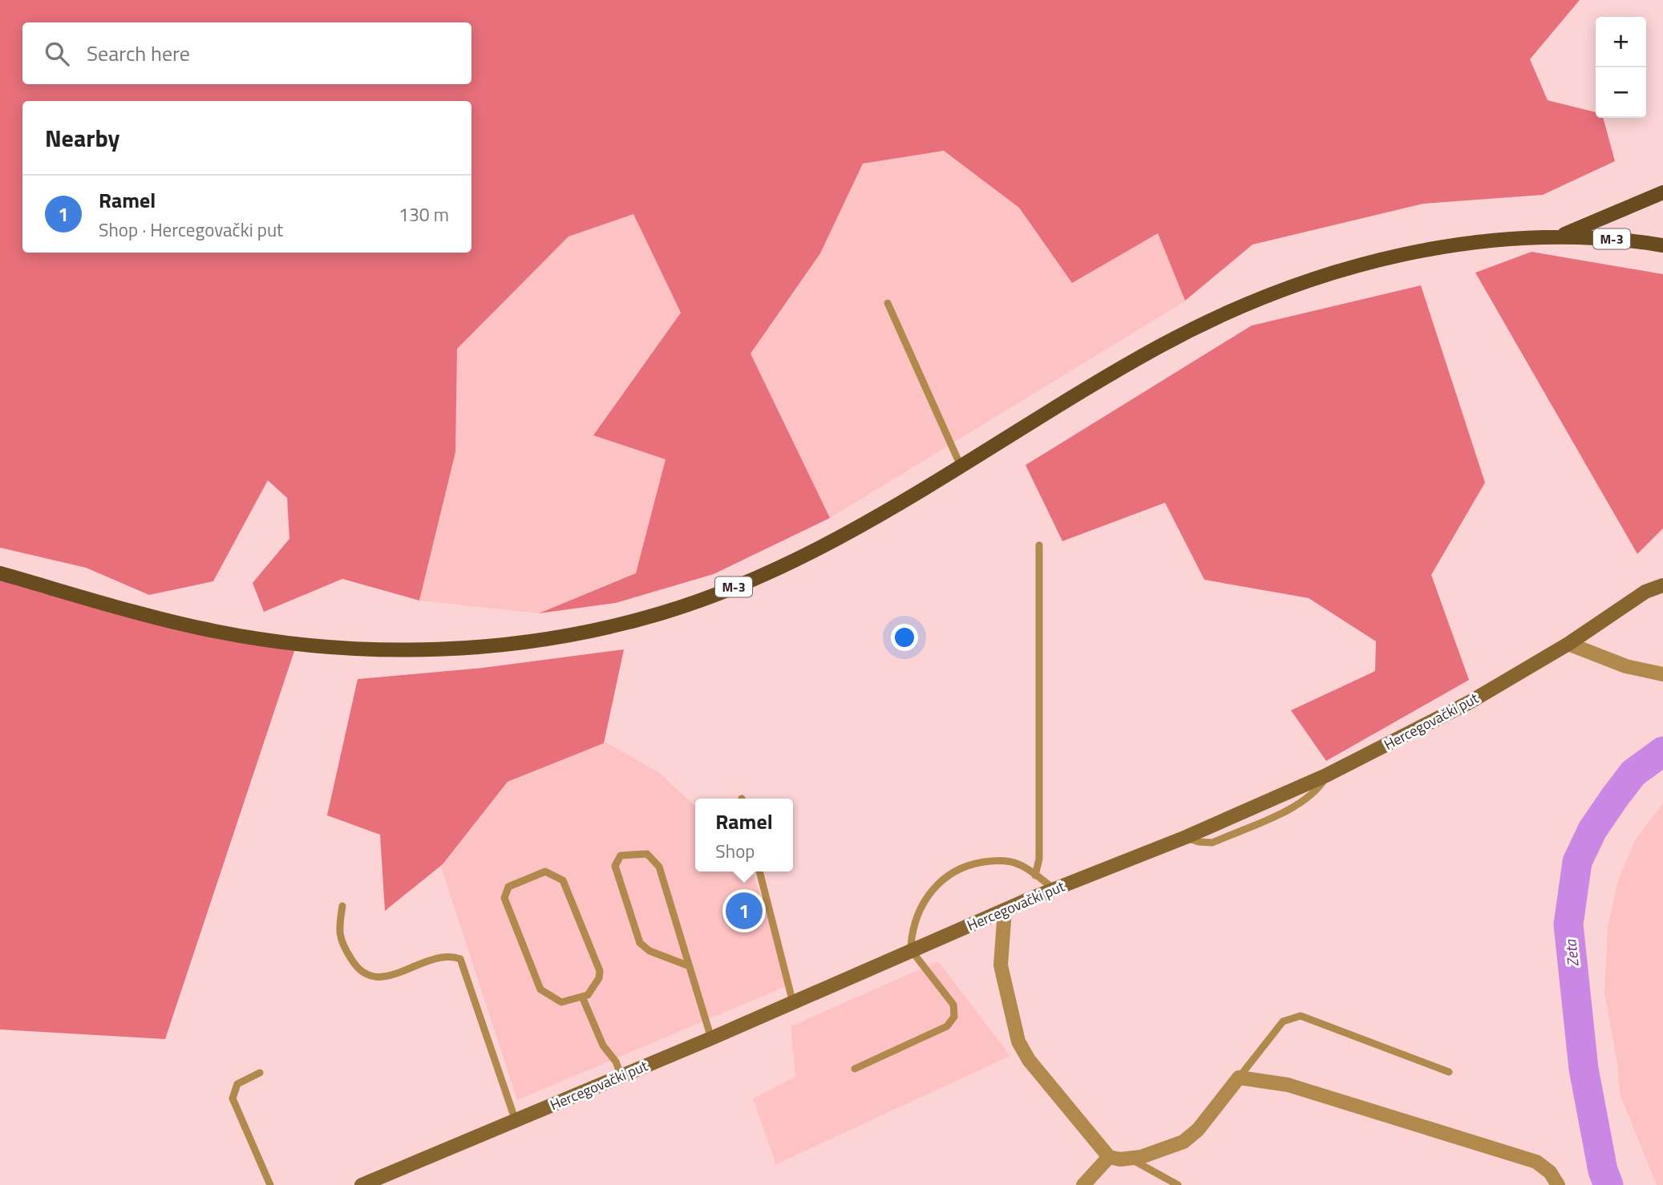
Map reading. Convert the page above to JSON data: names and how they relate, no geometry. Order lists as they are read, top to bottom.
{
  "streets": {
    "main road": ["M-3", "Hercegovački put"]
  },
  "water": ["Zeta"],
  "page": {
    "map_buttons": ["+", "−"],
    "search": "Search here",
    "heading": "Nearby",
    "list": [
      {
        "mark": "1",
        "name": "Ramel",
        "note": "Shop · Hercegovački put",
        "value": "130 m"
      }
    ],
    "popup": ["Ramel", "Shop"],
    "pins": "1"
  }
}
